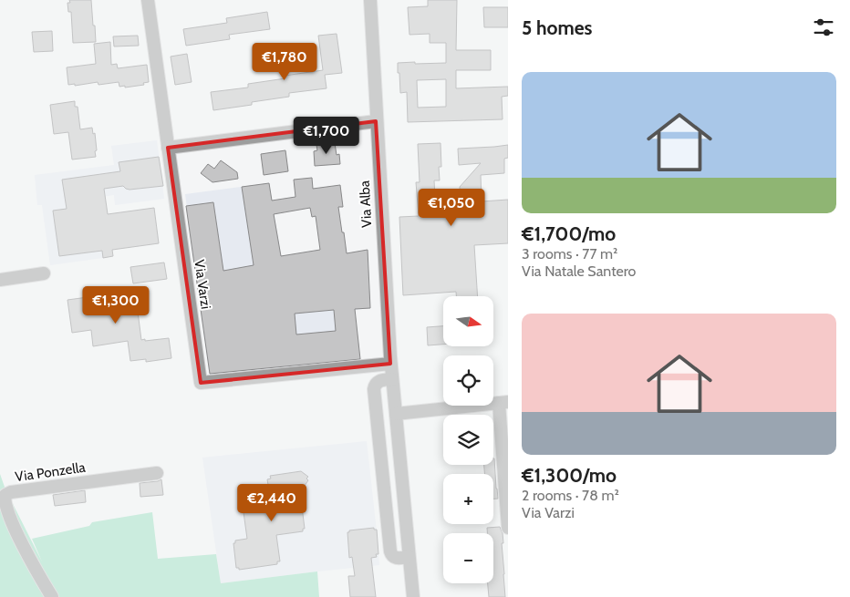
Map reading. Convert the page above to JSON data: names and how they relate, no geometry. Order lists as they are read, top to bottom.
{
  "streets": {
    "street": ["Via Alba", "Via Varzi", "Via Ponzella"]
  },
  "crossings": [
    ["Via Alba", "Via Varzi"]
  ],
  "north": "right",
  "page": {
    "heading": "5 homes",
    "price": [
      "€1,780",
      "€1,700",
      "€1,050",
      "€1,300",
      "€2,440"
    ],
    "list": [
      {
        "name": "€1,700/mo",
        "note": "3 rooms · 77 m² · Via Natale Santero"
      },
      {
        "name": "€1,300/mo",
        "note": "2 rooms · 78 m² · Via Varzi"
      }
    ],
    "map_buttons": ["+", "−"]
  }
}
